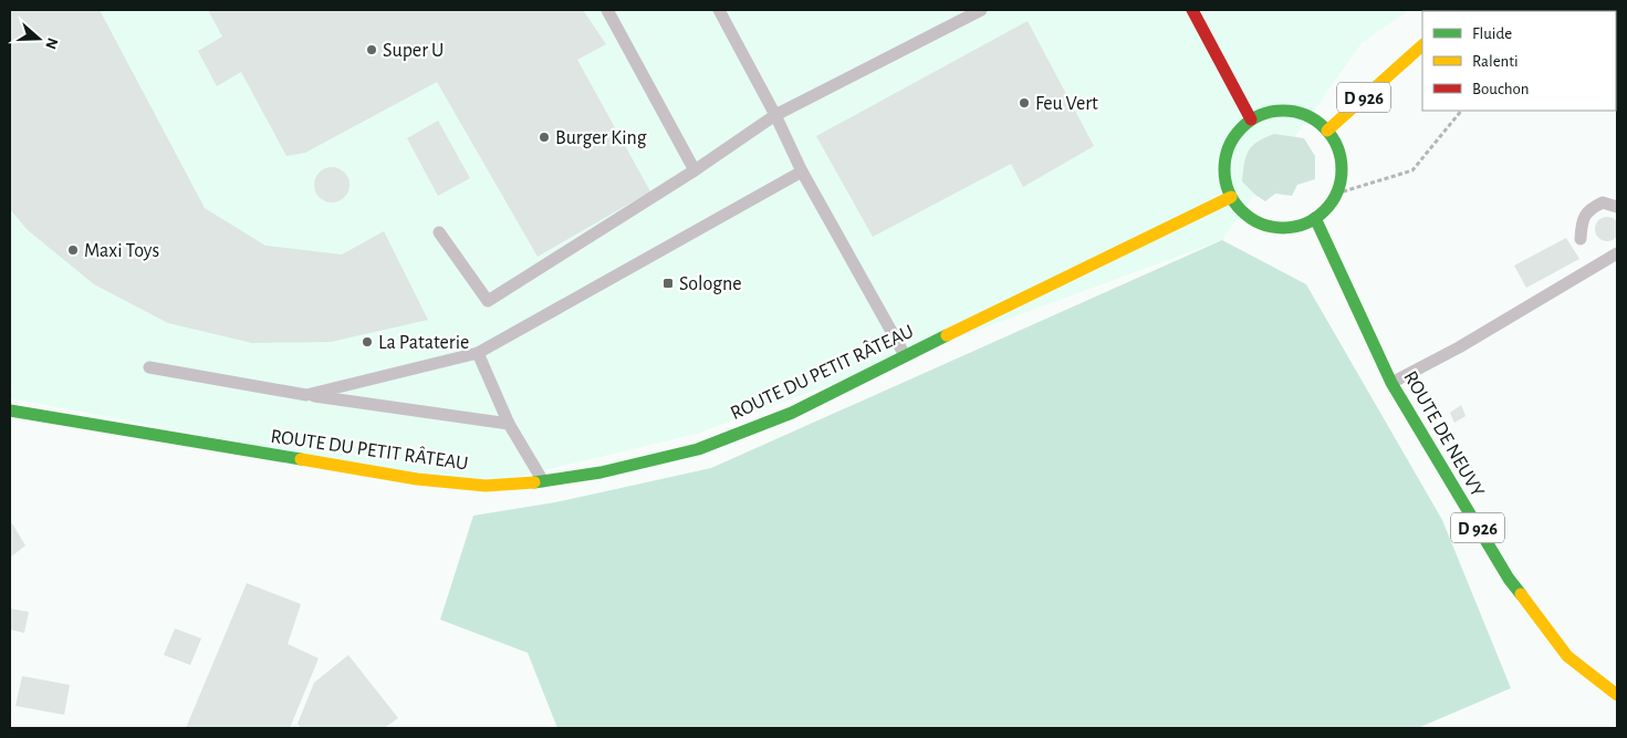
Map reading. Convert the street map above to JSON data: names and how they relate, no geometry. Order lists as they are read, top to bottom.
{
  "streets": {
    "street": ["D 926", "ROUTE DU PETIT RÂTEAU", "ROUTE DE NEUVY"]
  },
  "crossings": [
    ["D 926", "ROUTE DU PETIT RÂTEAU"],
    ["D 926", "ROUTE DE NEUVY"],
    ["ROUTE DU PETIT RÂTEAU", "ROUTE DE NEUVY"]
  ],
  "places": {
    "other": [
      "Super U",
      "Feu Vert",
      "Burger King",
      "Maxi Toys",
      "La Pataterie"
    ],
    "transit": ["Sologne"]
  },
  "legend": ["Fluide", "Ralenti", "Bouchon"],
  "north": "right"
}
